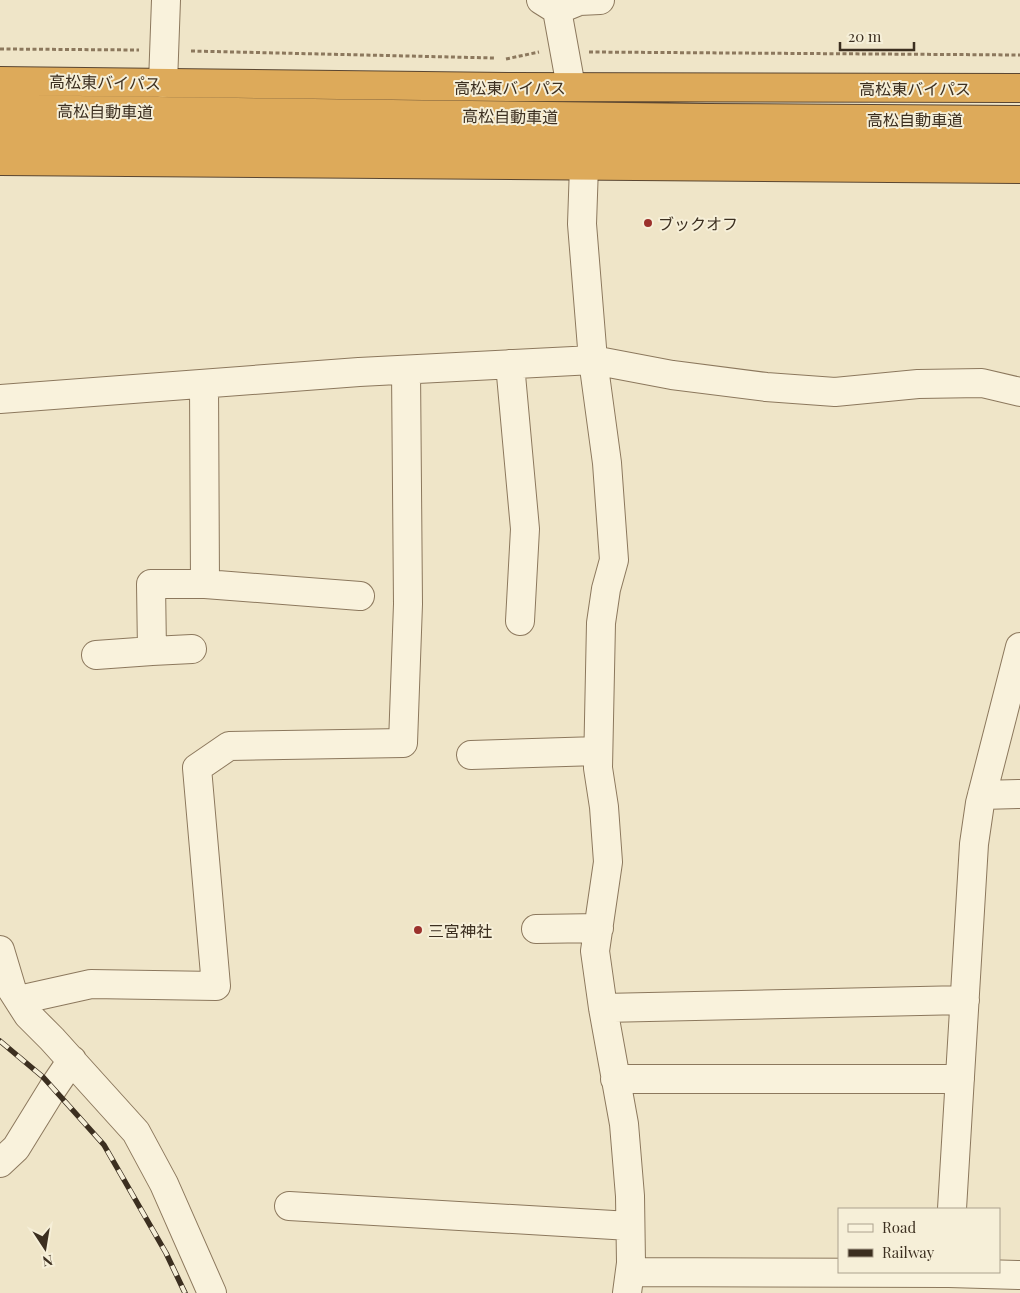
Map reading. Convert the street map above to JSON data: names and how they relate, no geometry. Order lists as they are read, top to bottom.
{
  "streets": {
    "highway": ["高松東バイパス", "高松自動車道"]
  },
  "places": ["ブックオフ", "三宮神社"],
  "legend": ["Road", "Railway"],
  "scale_bar": "20 m",
  "north": "bottom"
}
